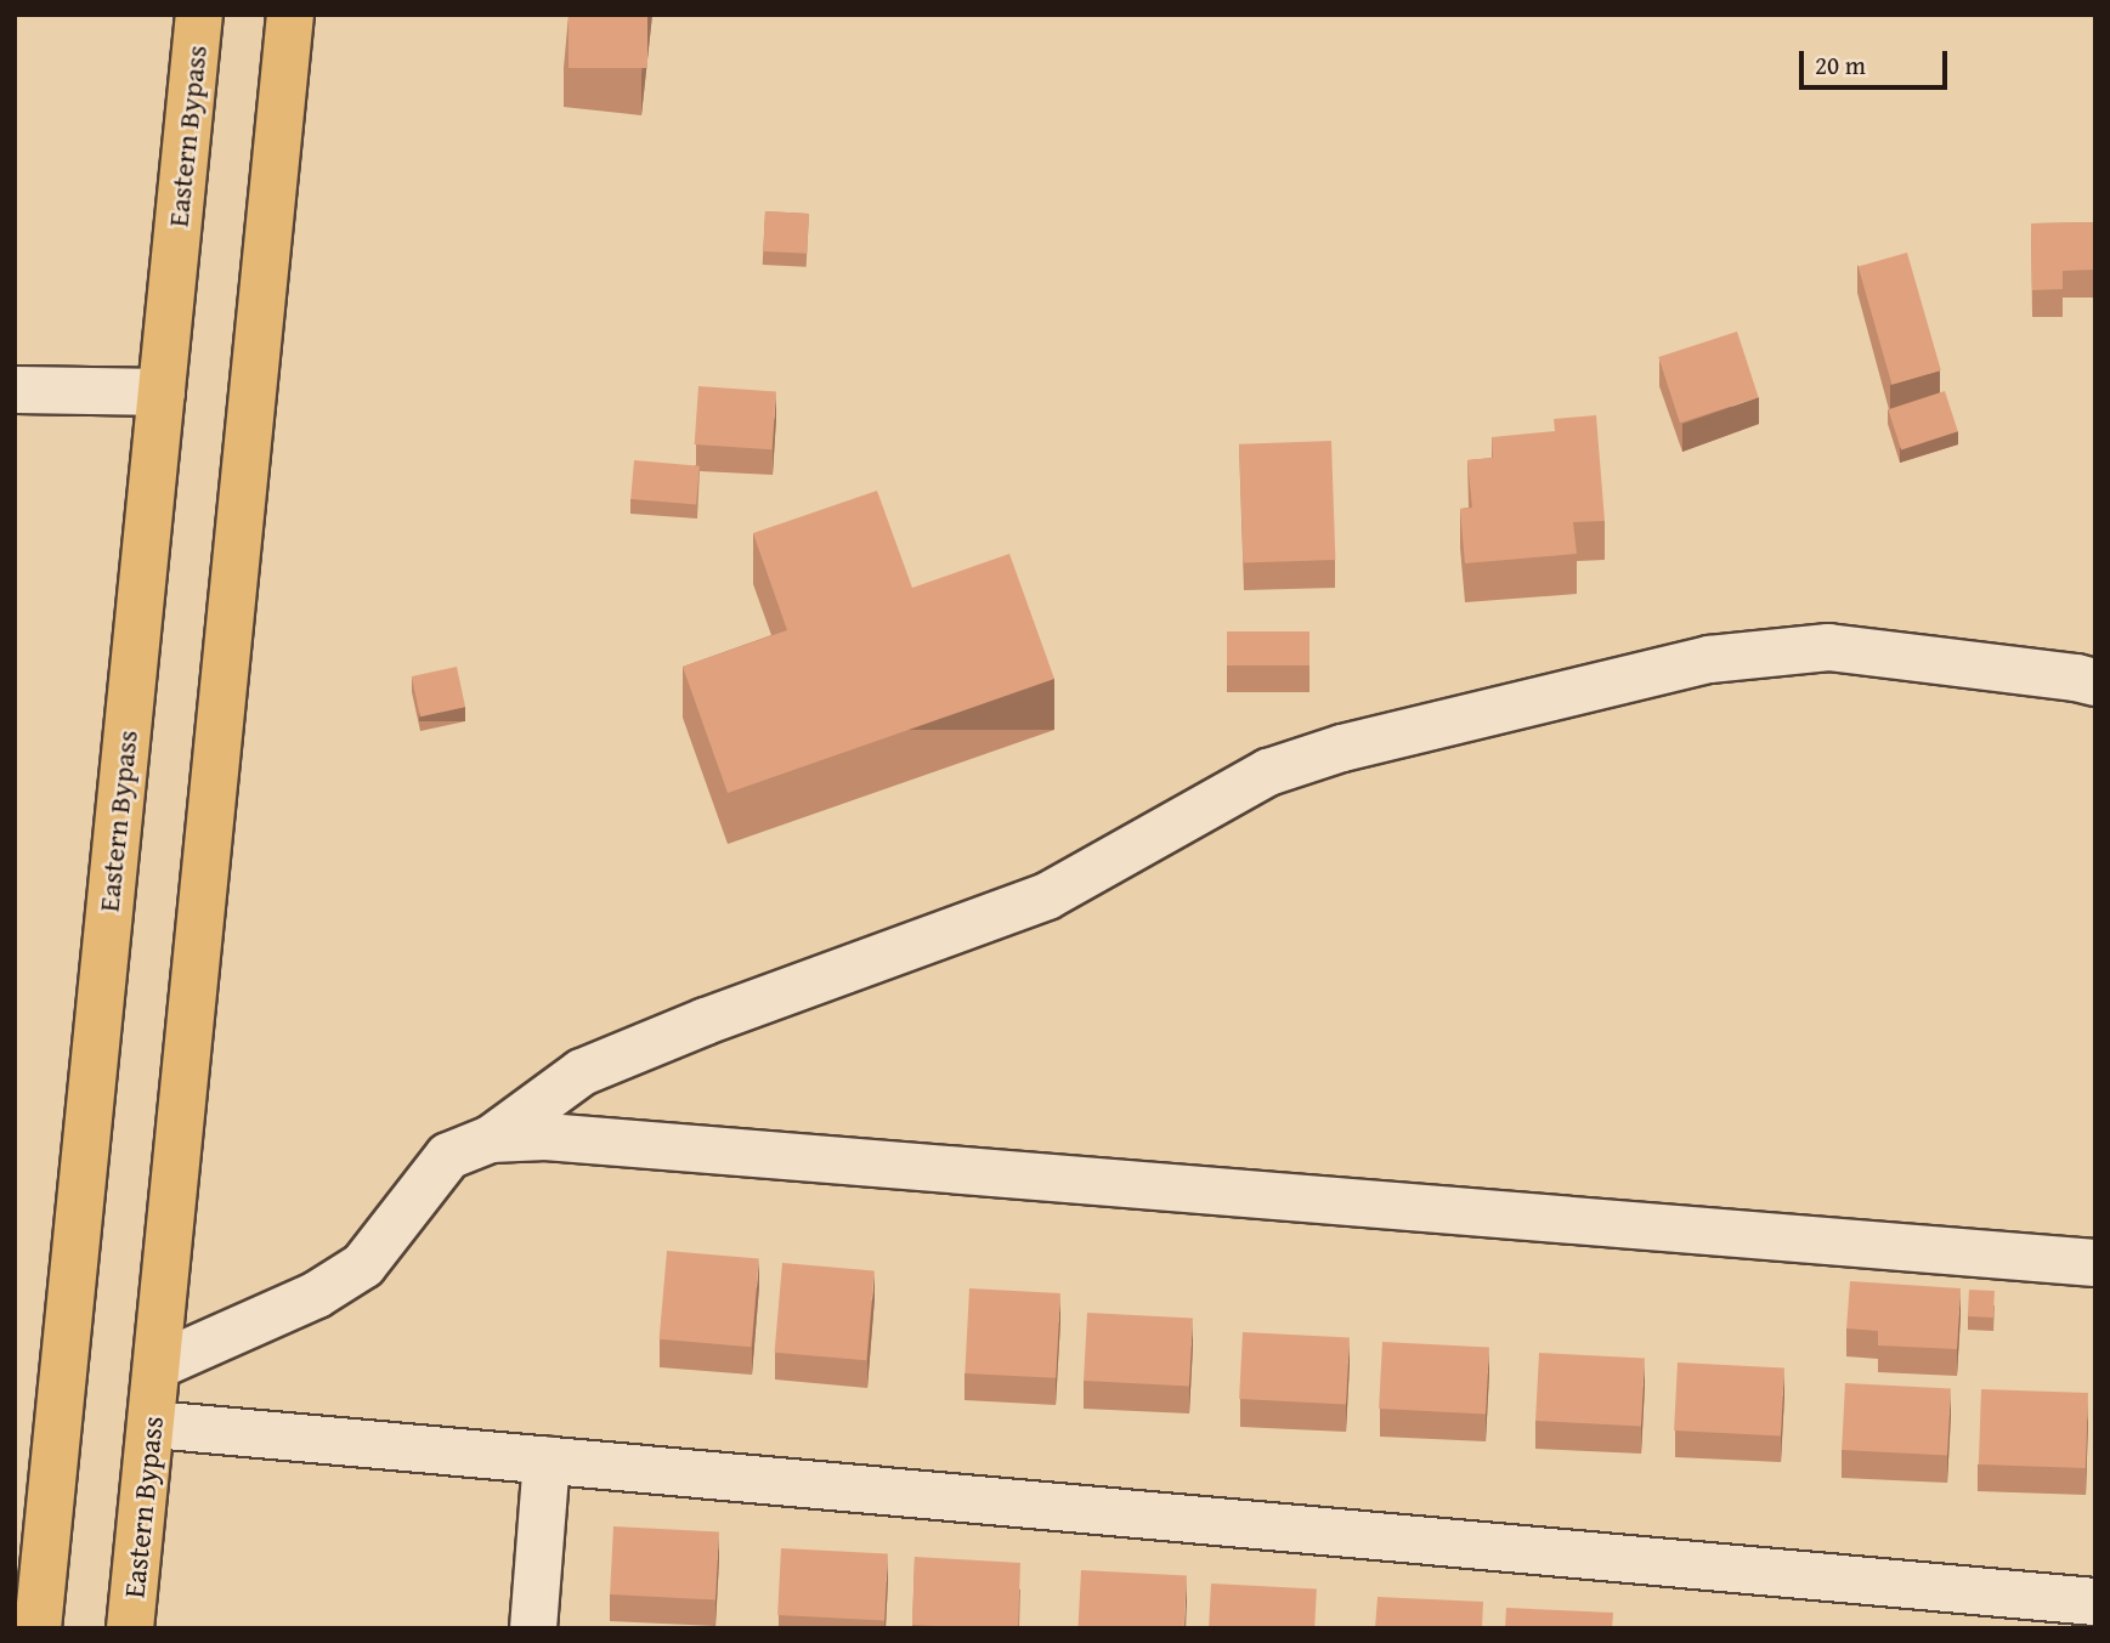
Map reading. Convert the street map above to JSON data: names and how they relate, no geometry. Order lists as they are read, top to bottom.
{
  "streets": {
    "main road": ["Eastern Bypass"]
  },
  "scale_bar": "20 m"
}
